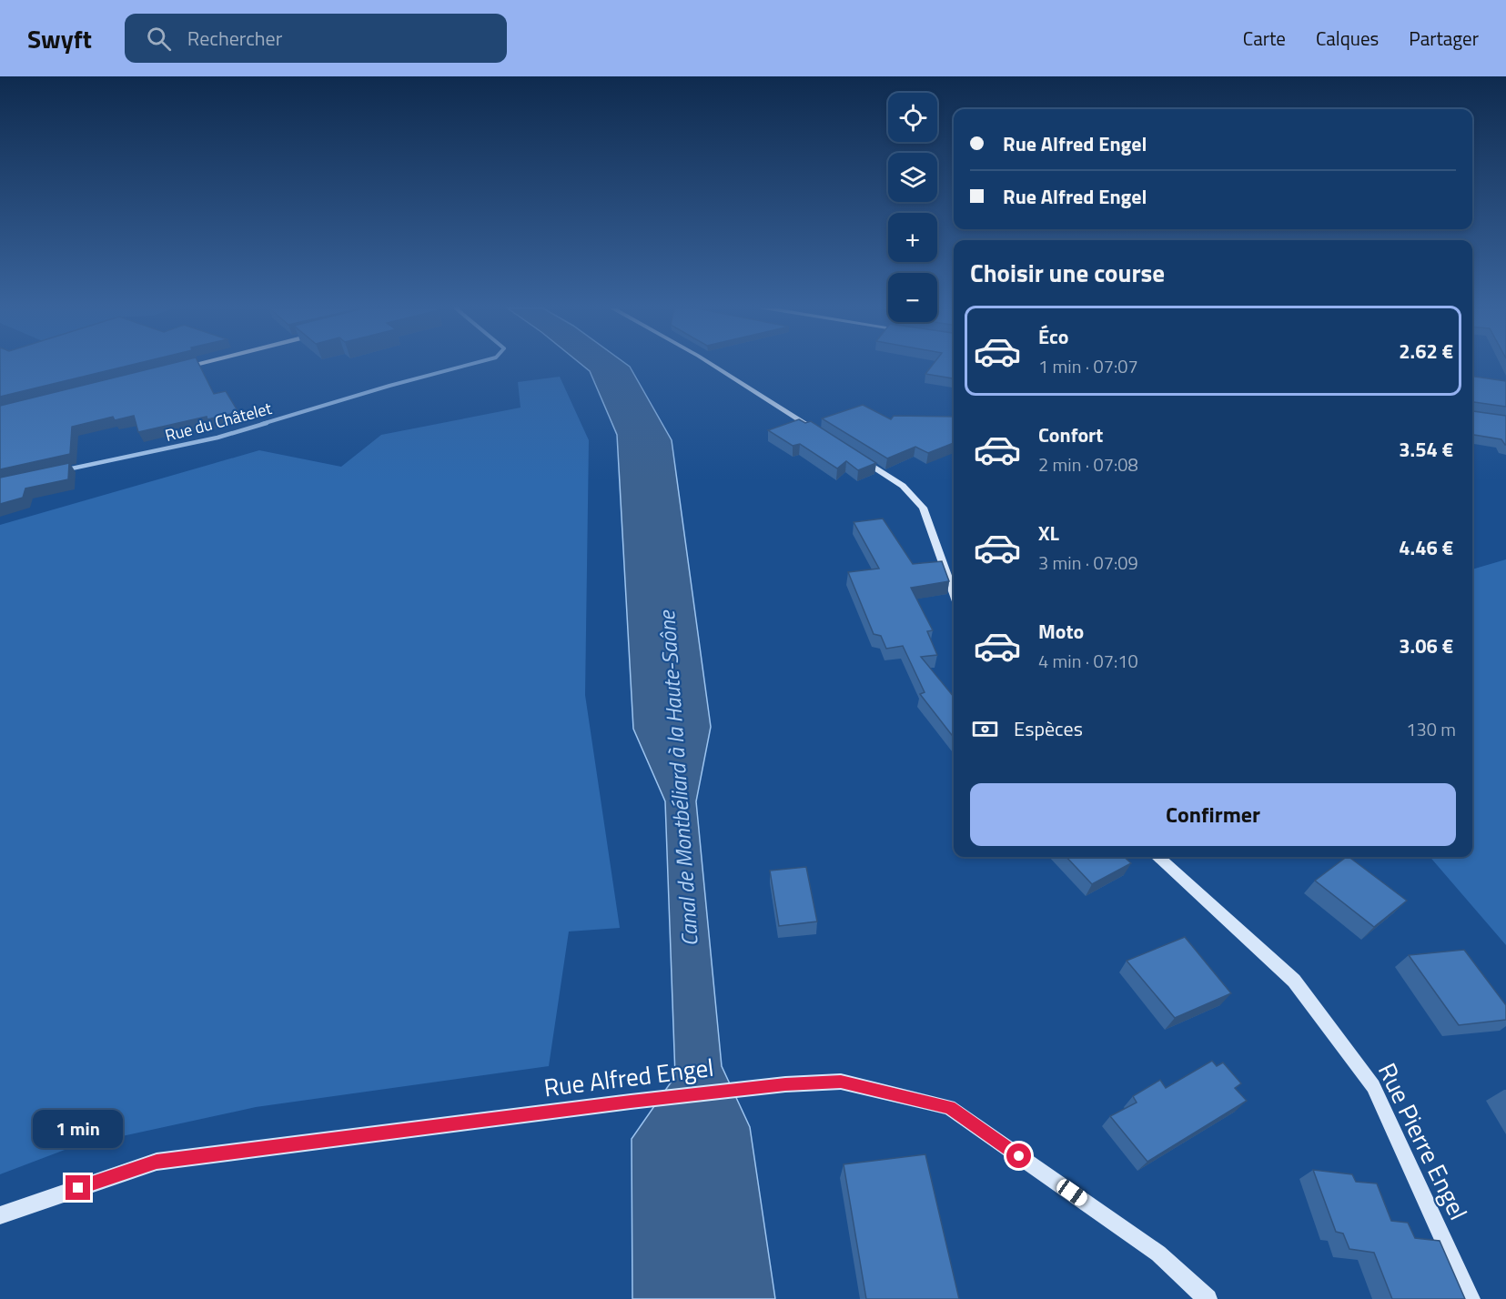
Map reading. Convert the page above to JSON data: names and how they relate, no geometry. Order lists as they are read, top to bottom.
{
  "streets": {
    "street": ["Rue du Châtelet", "Rue Alfred Engel", "Rue Pierre Engel"]
  },
  "water": ["Canal de Montbéliard à la Haute-Saône"],
  "page": {
    "header": "Swyft",
    "search": "Rechercher",
    "nav": ["Carte", "Calques", "Partager"],
    "map_buttons": ["+", "−"],
    "banner": ["Rue Alfred Engel", "Rue Alfred Engel"],
    "heading": "Choisir une course",
    "list": [
      {
        "name": "Éco",
        "note": "1 min · 07:07",
        "value": "2.62 €"
      },
      {
        "name": "Confort",
        "note": "2 min · 07:08",
        "value": "3.54 €"
      },
      {
        "name": "XL",
        "note": "3 min · 07:09",
        "value": "4.46 €"
      },
      {
        "name": "Moto",
        "note": "4 min · 07:10",
        "value": "3.06 €"
      }
    ],
    "pay": ["Espèces", "130 m"],
    "buttons": "Confirmer",
    "bubble": "1 min"
  }
}
